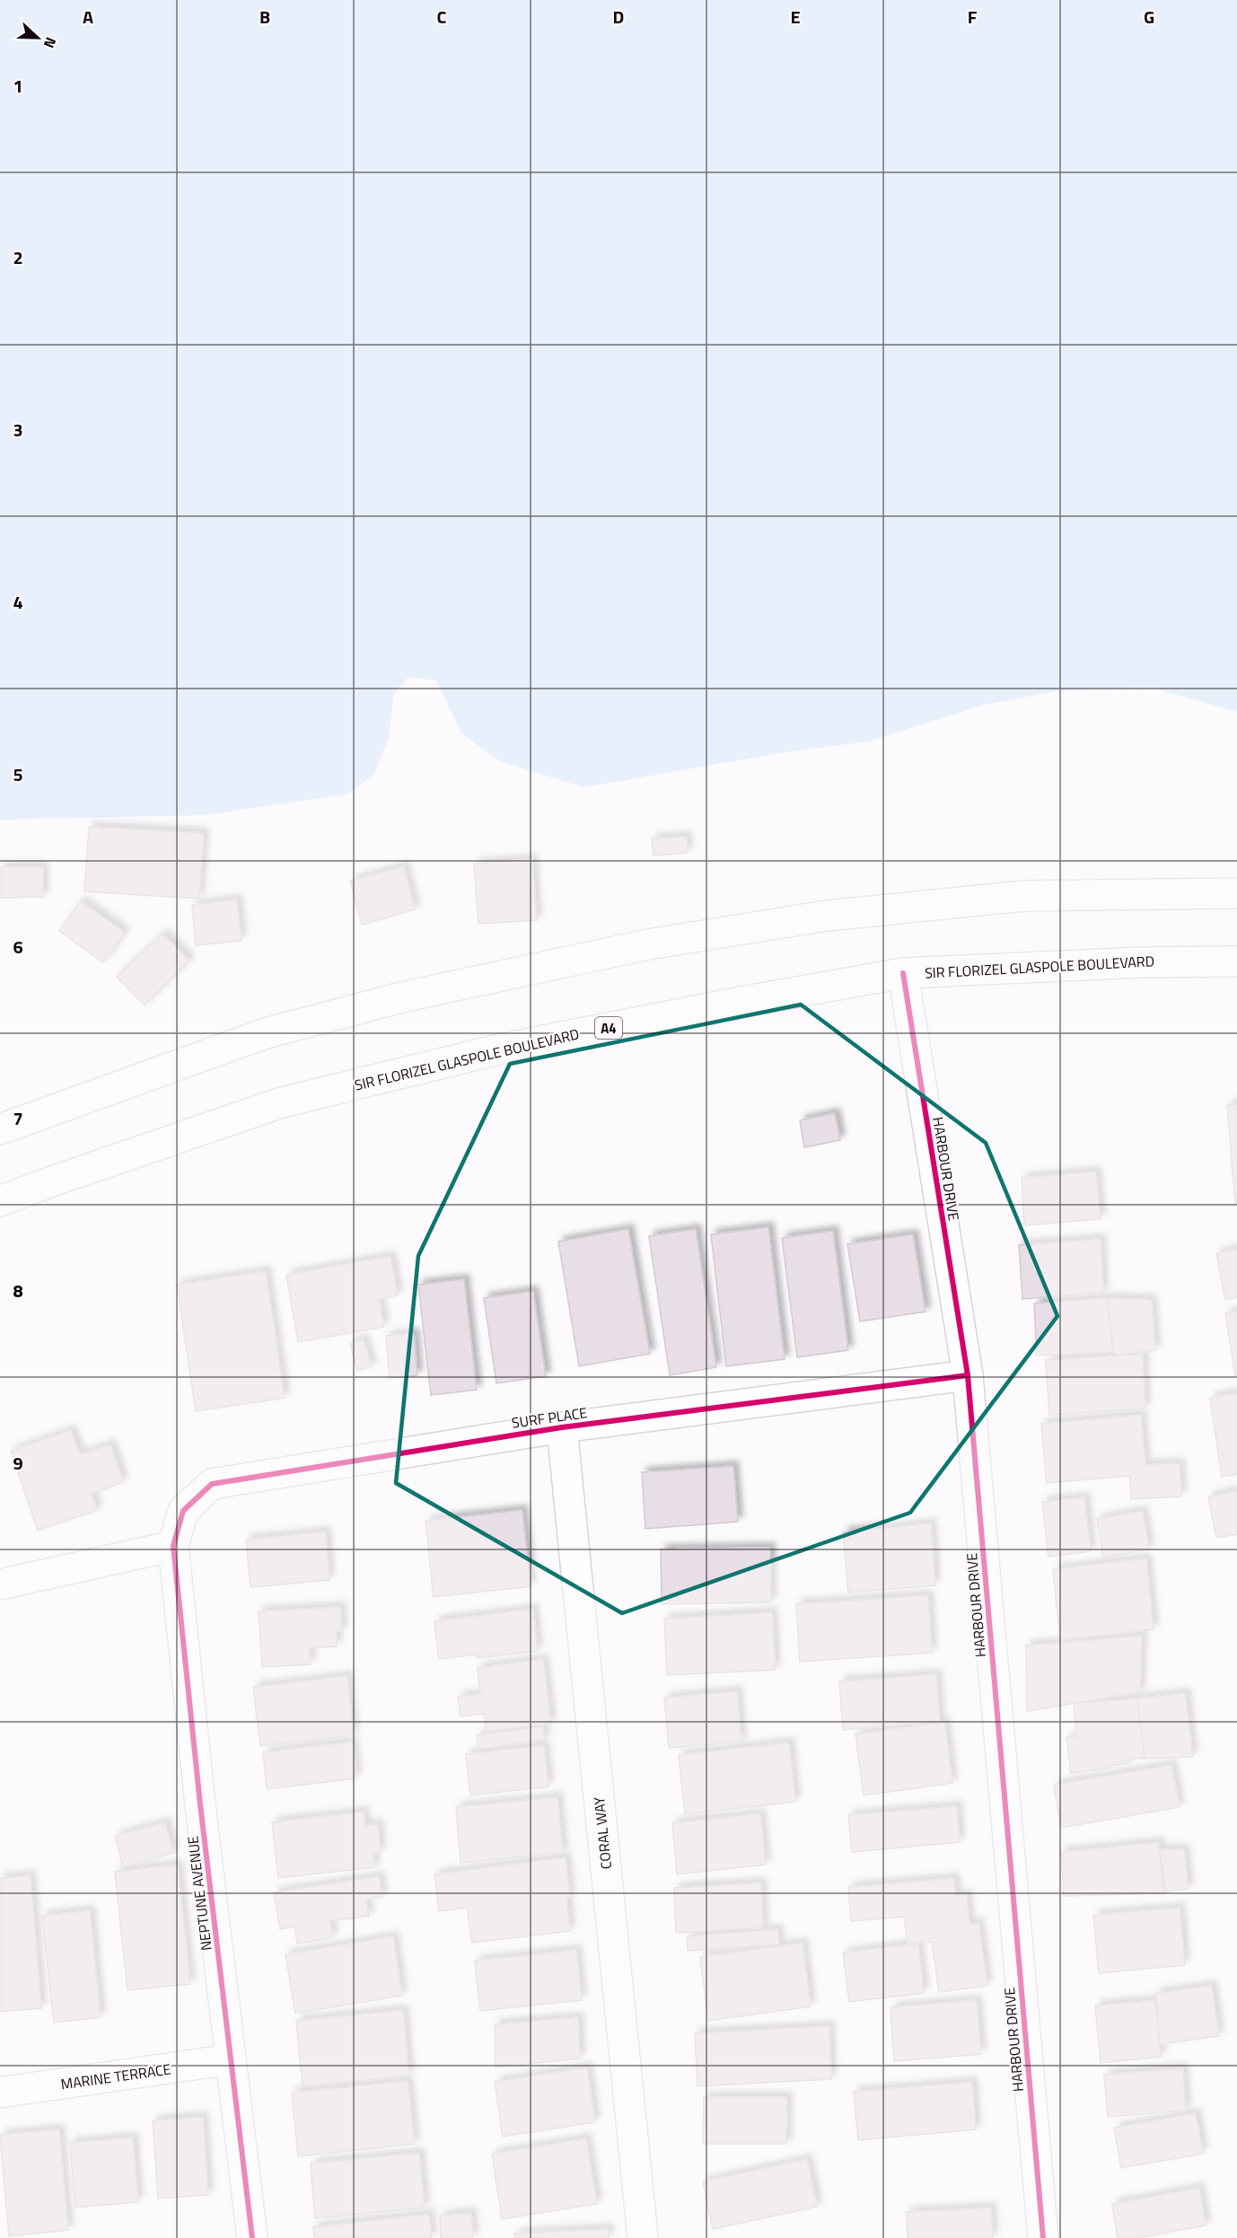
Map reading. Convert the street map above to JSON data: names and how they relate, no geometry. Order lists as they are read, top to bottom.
{
  "streets": {
    "main road": [
      "SIR FLORIZEL GLASPOLE BOULEVARD",
      "A4",
      "HARBOUR DRIVE",
      "SURF PLACE",
      "CORAL WAY",
      "NEPTUNE AVENUE",
      "MARINE TERRACE"
    ]
  },
  "crossings": [
    ["SIR FLORIZEL GLASPOLE BOULEVARD", "HARBOUR DRIVE"],
    ["HARBOUR DRIVE", "SURF PLACE"],
    ["SURF PLACE", "CORAL WAY"],
    ["SURF PLACE", "NEPTUNE AVENUE"],
    ["NEPTUNE AVENUE", "MARINE TERRACE"]
  ],
  "north": "right",
  "grid": {
    "columns": [
      "A",
      "B",
      "C",
      "D",
      "E",
      "F",
      "G"
    ],
    "rows": [
      "1",
      "2",
      "3",
      "4",
      "5",
      "6",
      "7",
      "8",
      "9"
    ]
  }
}
